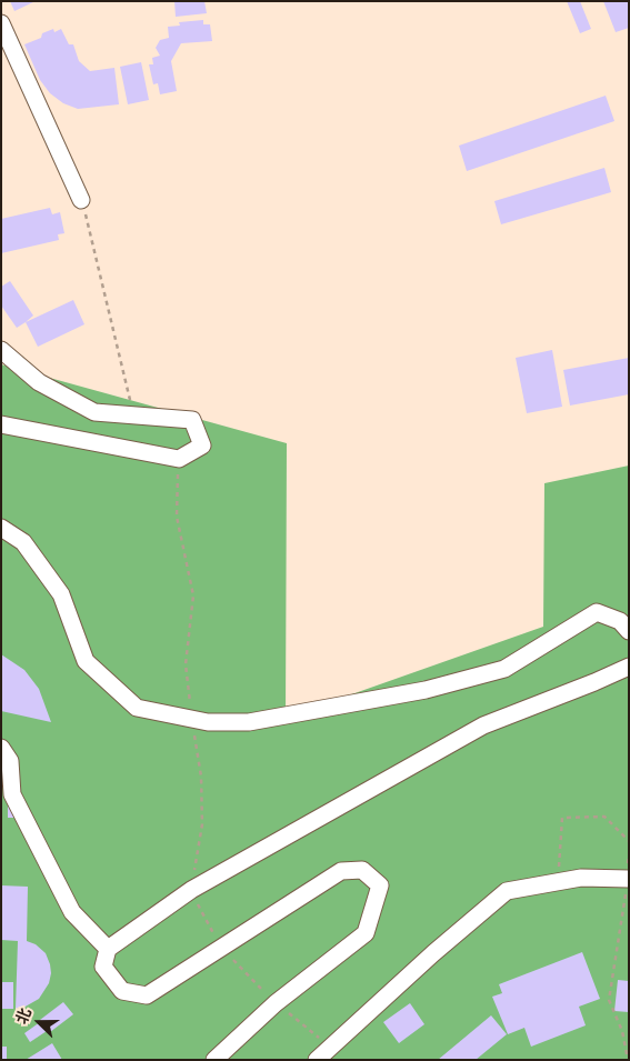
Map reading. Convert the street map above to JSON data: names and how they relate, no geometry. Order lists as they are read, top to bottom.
{
  "north": "left"
}
